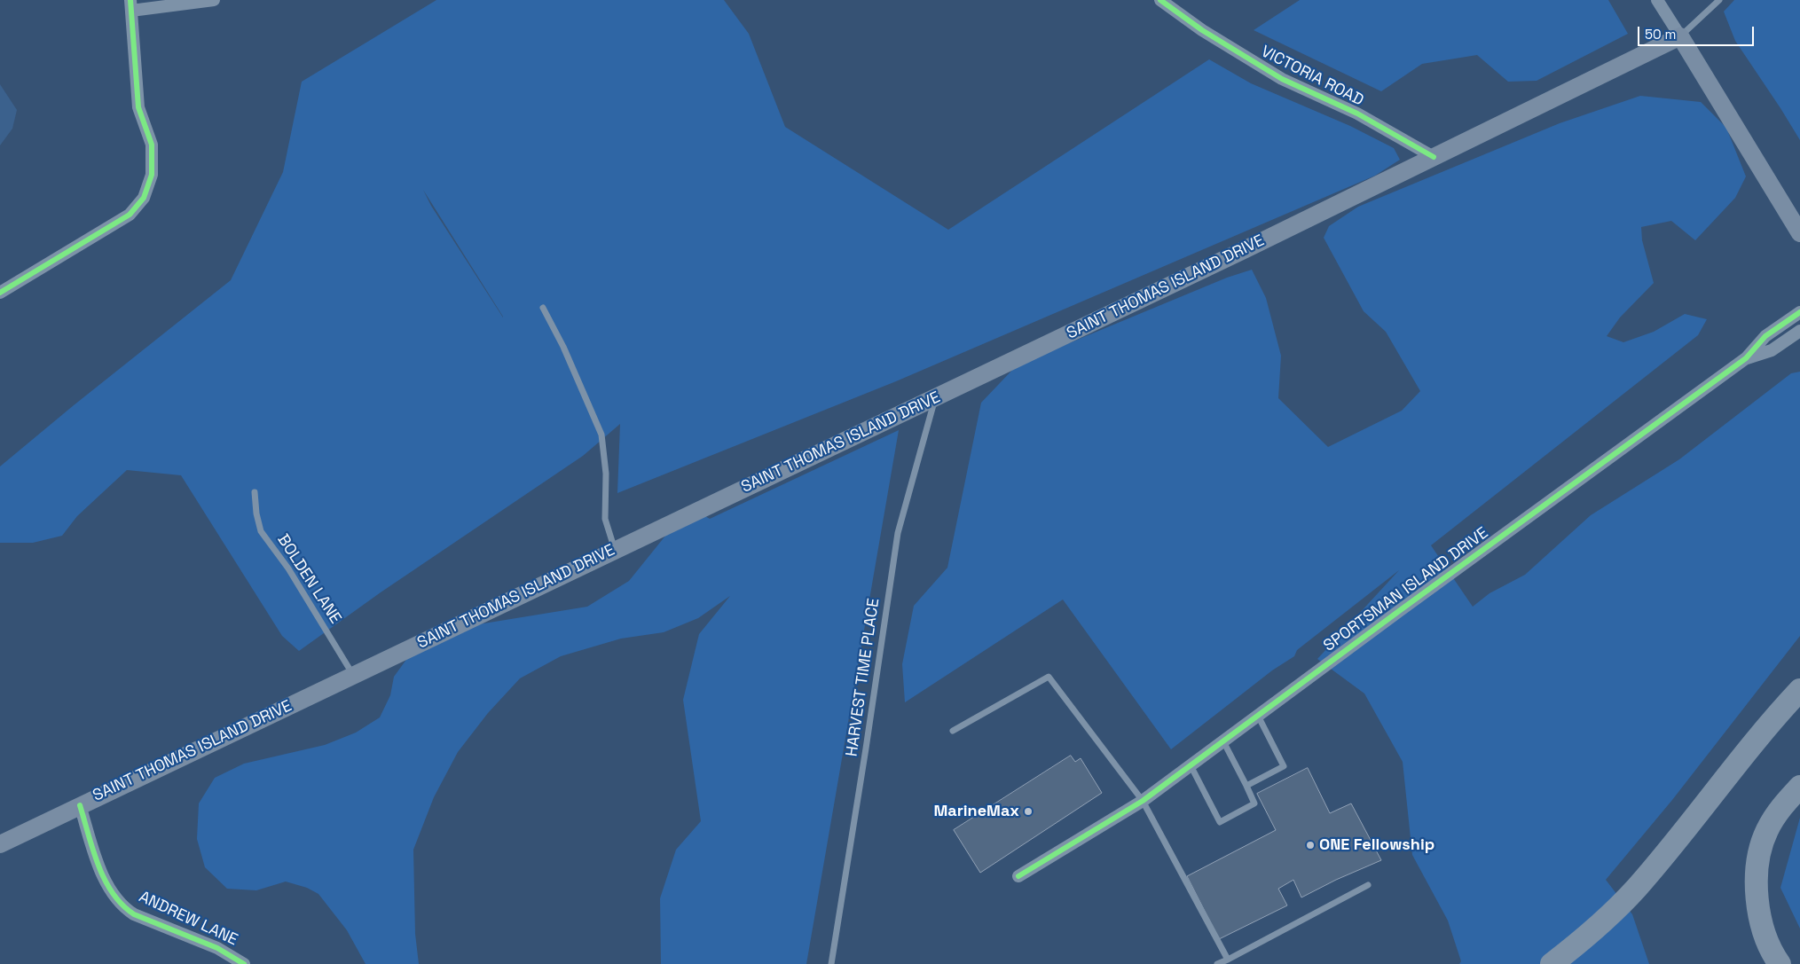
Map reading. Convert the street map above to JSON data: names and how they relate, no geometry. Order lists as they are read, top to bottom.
{
  "streets": {
    "main road": ["SAINT THOMAS ISLAND DRIVE"],
    "street": ["VICTORIA ROAD", "SPORTSMAN ISLAND DRIVE", "ANDREW LANE"],
    "lane": ["BOLDEN LANE", "HARVEST TIME PLACE"]
  },
  "crossings": [
    ["VICTORIA ROAD", "SAINT THOMAS ISLAND DRIVE"],
    ["SAINT THOMAS ISLAND DRIVE", "BOLDEN LANE"],
    ["SAINT THOMAS ISLAND DRIVE", "HARVEST TIME PLACE"],
    ["SAINT THOMAS ISLAND DRIVE", "ANDREW LANE"]
  ],
  "places": ["MarineMax", "ONE Fellowship"],
  "scale_bar": "50 m"
}
